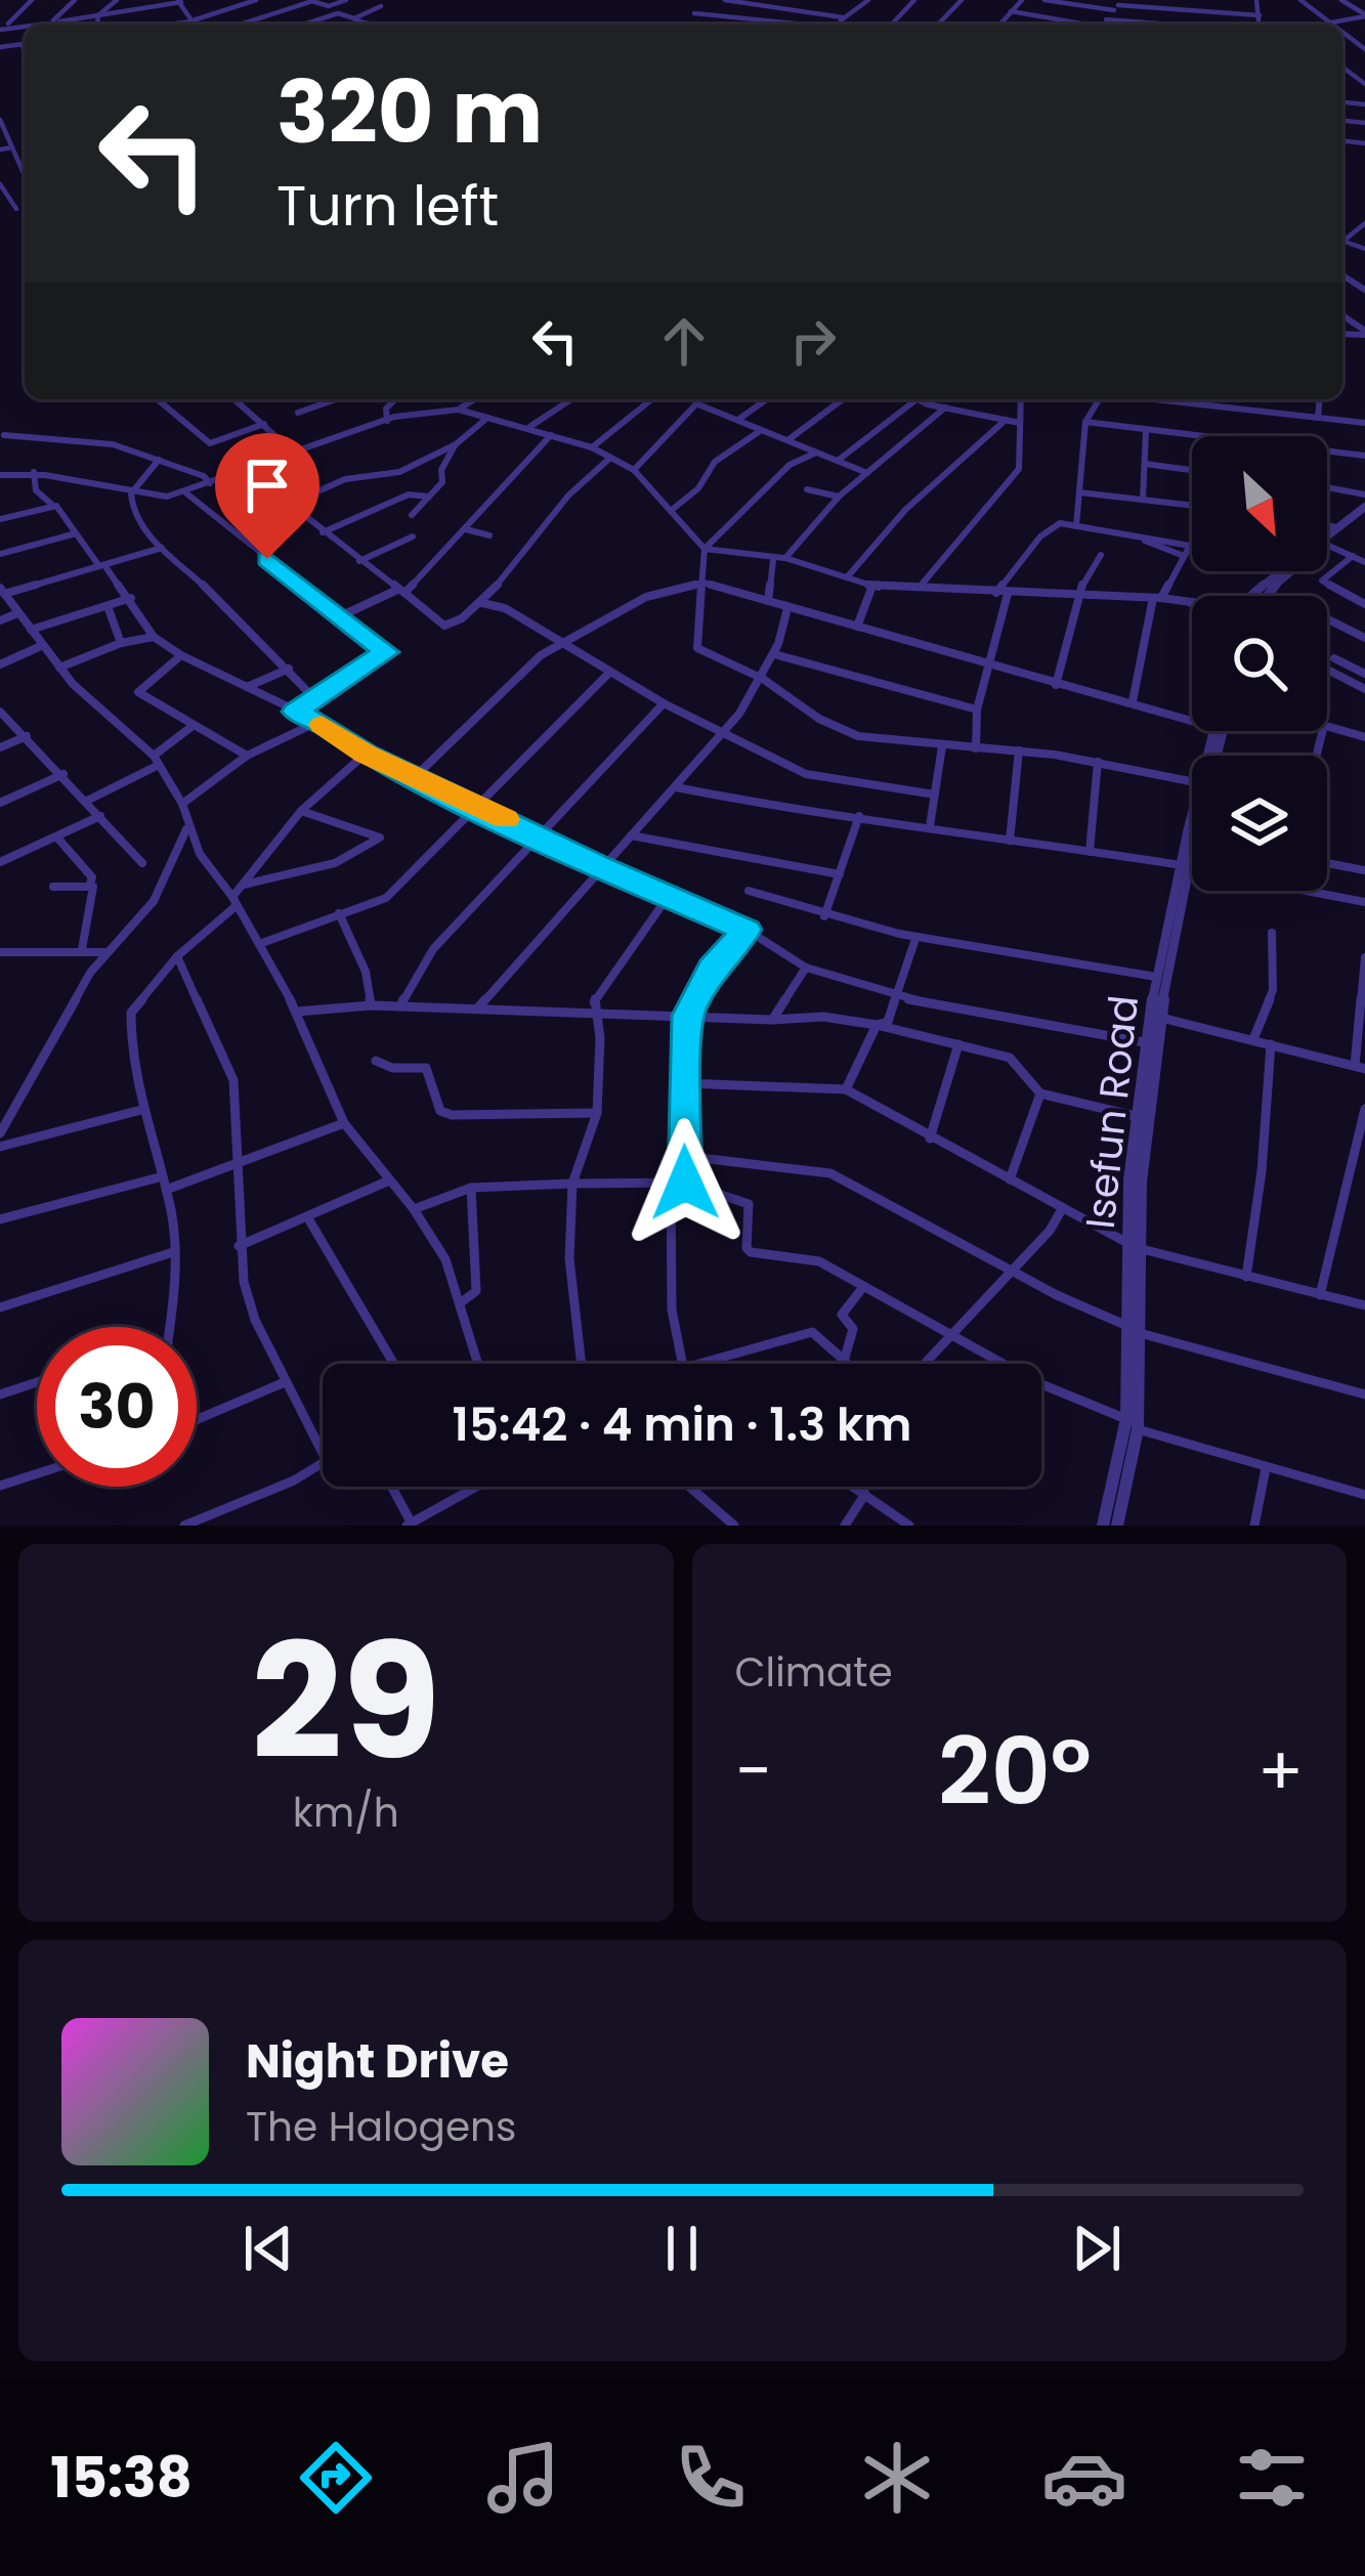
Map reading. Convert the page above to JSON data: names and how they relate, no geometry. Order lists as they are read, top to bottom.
{
  "streets": {
    "street": ["Isefun Road"]
  },
  "north": "bottom right",
  "page": {
    "turn": ["320 m", "Turn left"],
    "limit": "30",
    "trip": "15:42 · 4 min · 1.3 km",
    "tile": [
      ["29", "km/h"],
      "Climate"
    ],
    "heat": ["−", "20°", "+"],
    "song": ["Night Drive", "The Halogens"],
    "tabs": "15:38"
  }
}
